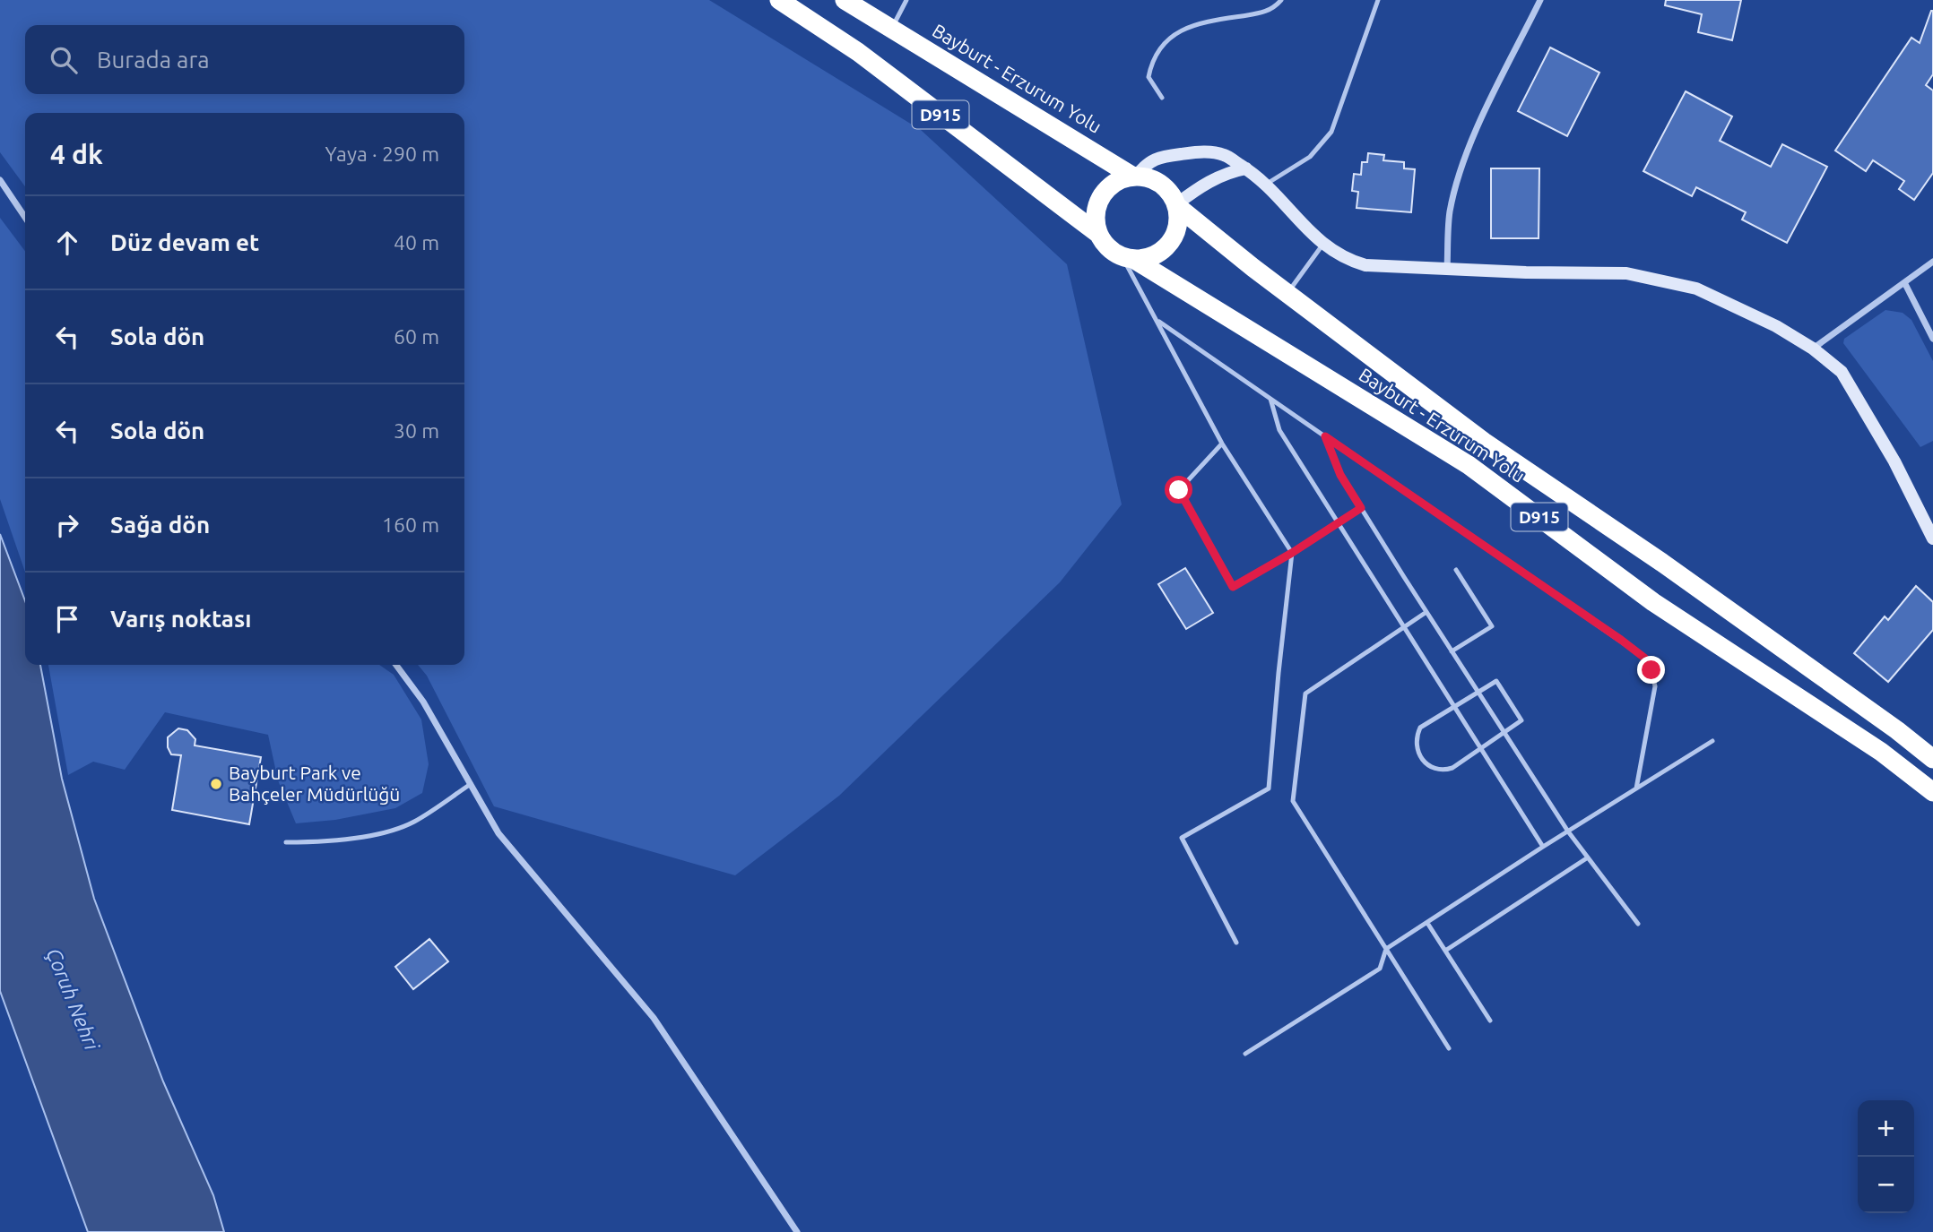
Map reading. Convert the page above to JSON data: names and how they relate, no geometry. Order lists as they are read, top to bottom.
{
  "streets": {
    "highway": ["Bayburt - Erzurum Yolu", "D915"]
  },
  "water": ["Çoruh Nehri"],
  "places": ["Bayburt Park ve Bahçeler Müdürlüğü"],
  "page": {
    "search": "Burada ara",
    "heading": ["4 dk", "Yaya · 290 m"],
    "list": [
      ["Düz devam et", "40 m"],
      ["Sola dön", "60 m"],
      ["Sola dön", "30 m"],
      ["Sağa dön", "160 m"],
      "Varış noktası"
    ],
    "map_buttons": ["+", "−"]
  }
}
